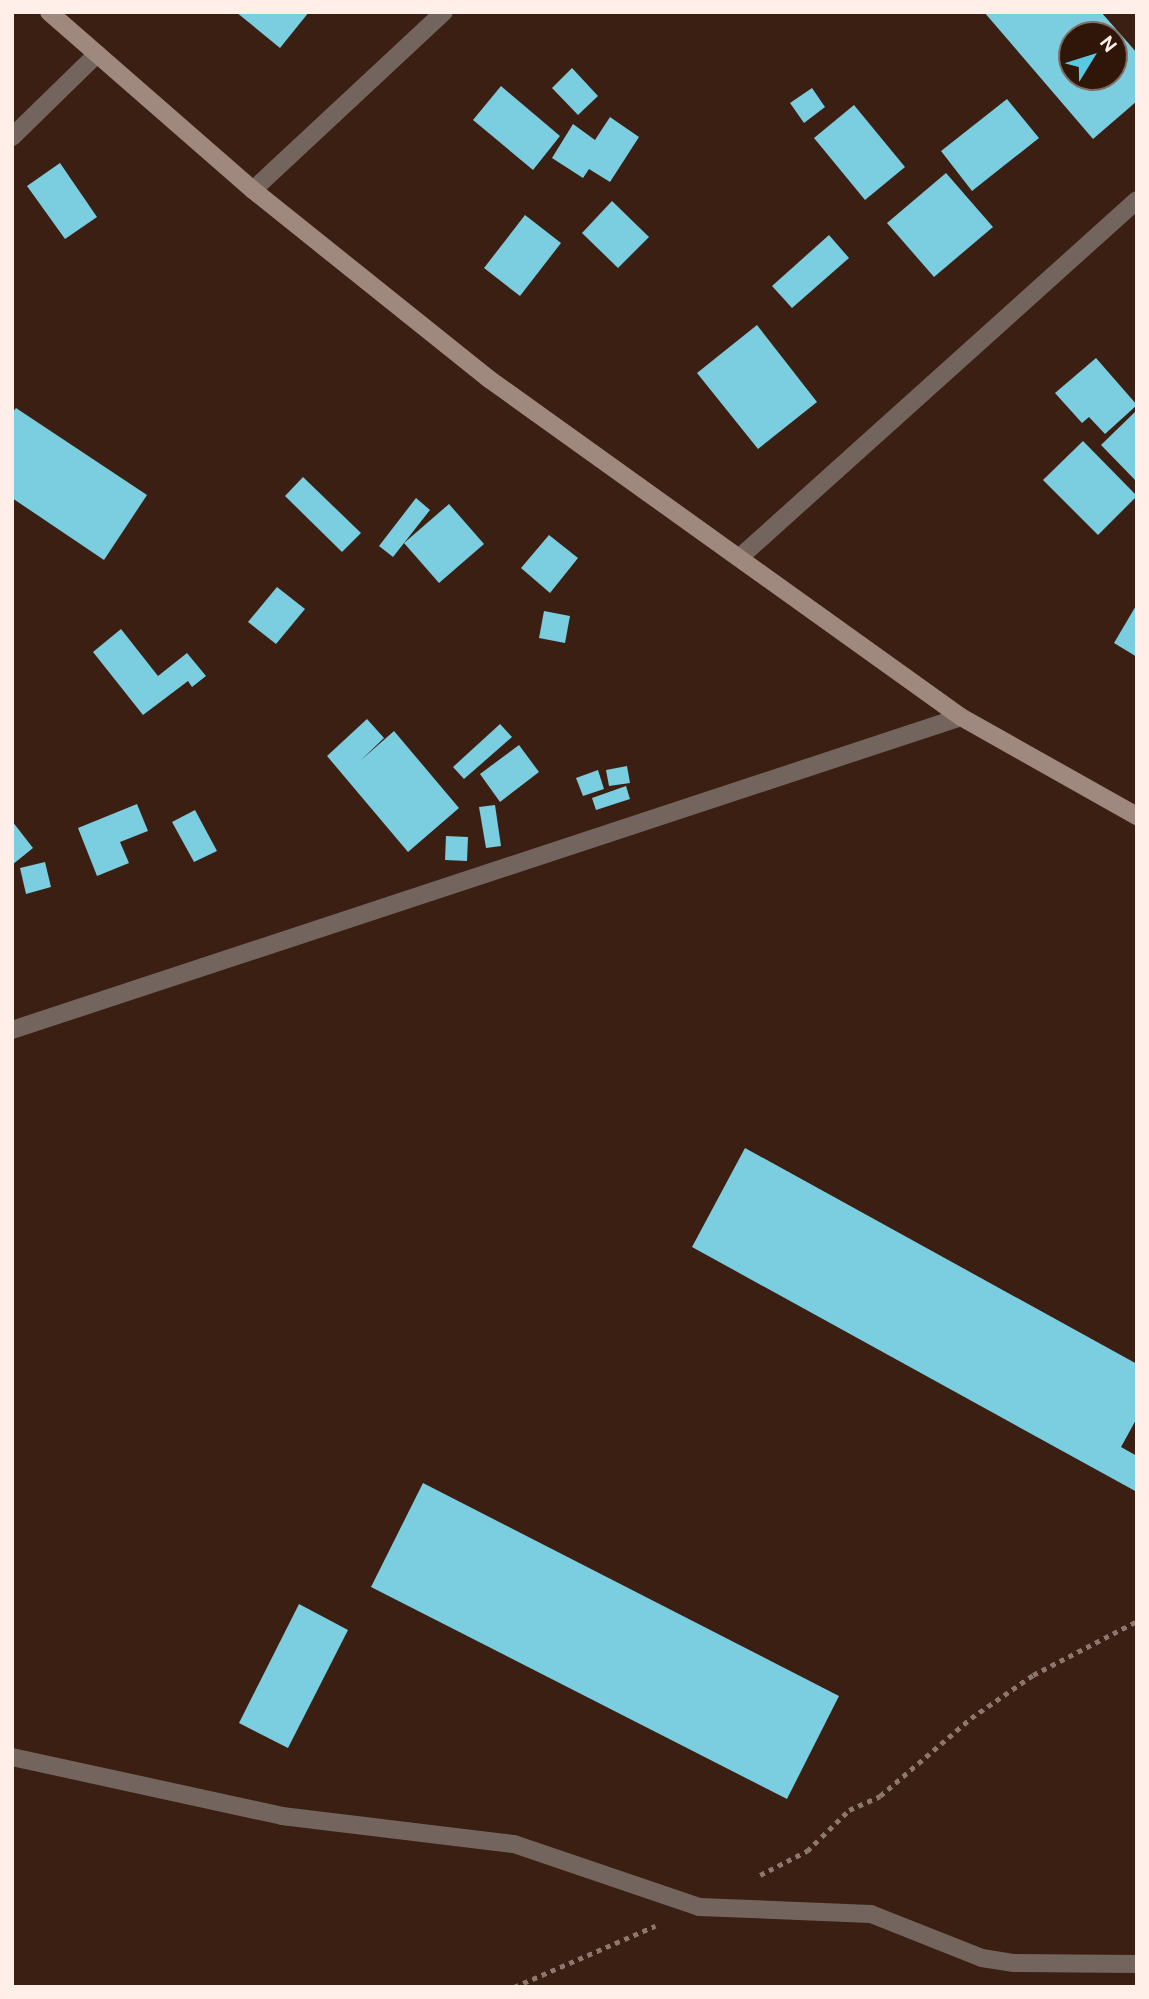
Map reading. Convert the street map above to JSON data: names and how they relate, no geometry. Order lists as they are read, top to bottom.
{
  "north": "top right"
}
